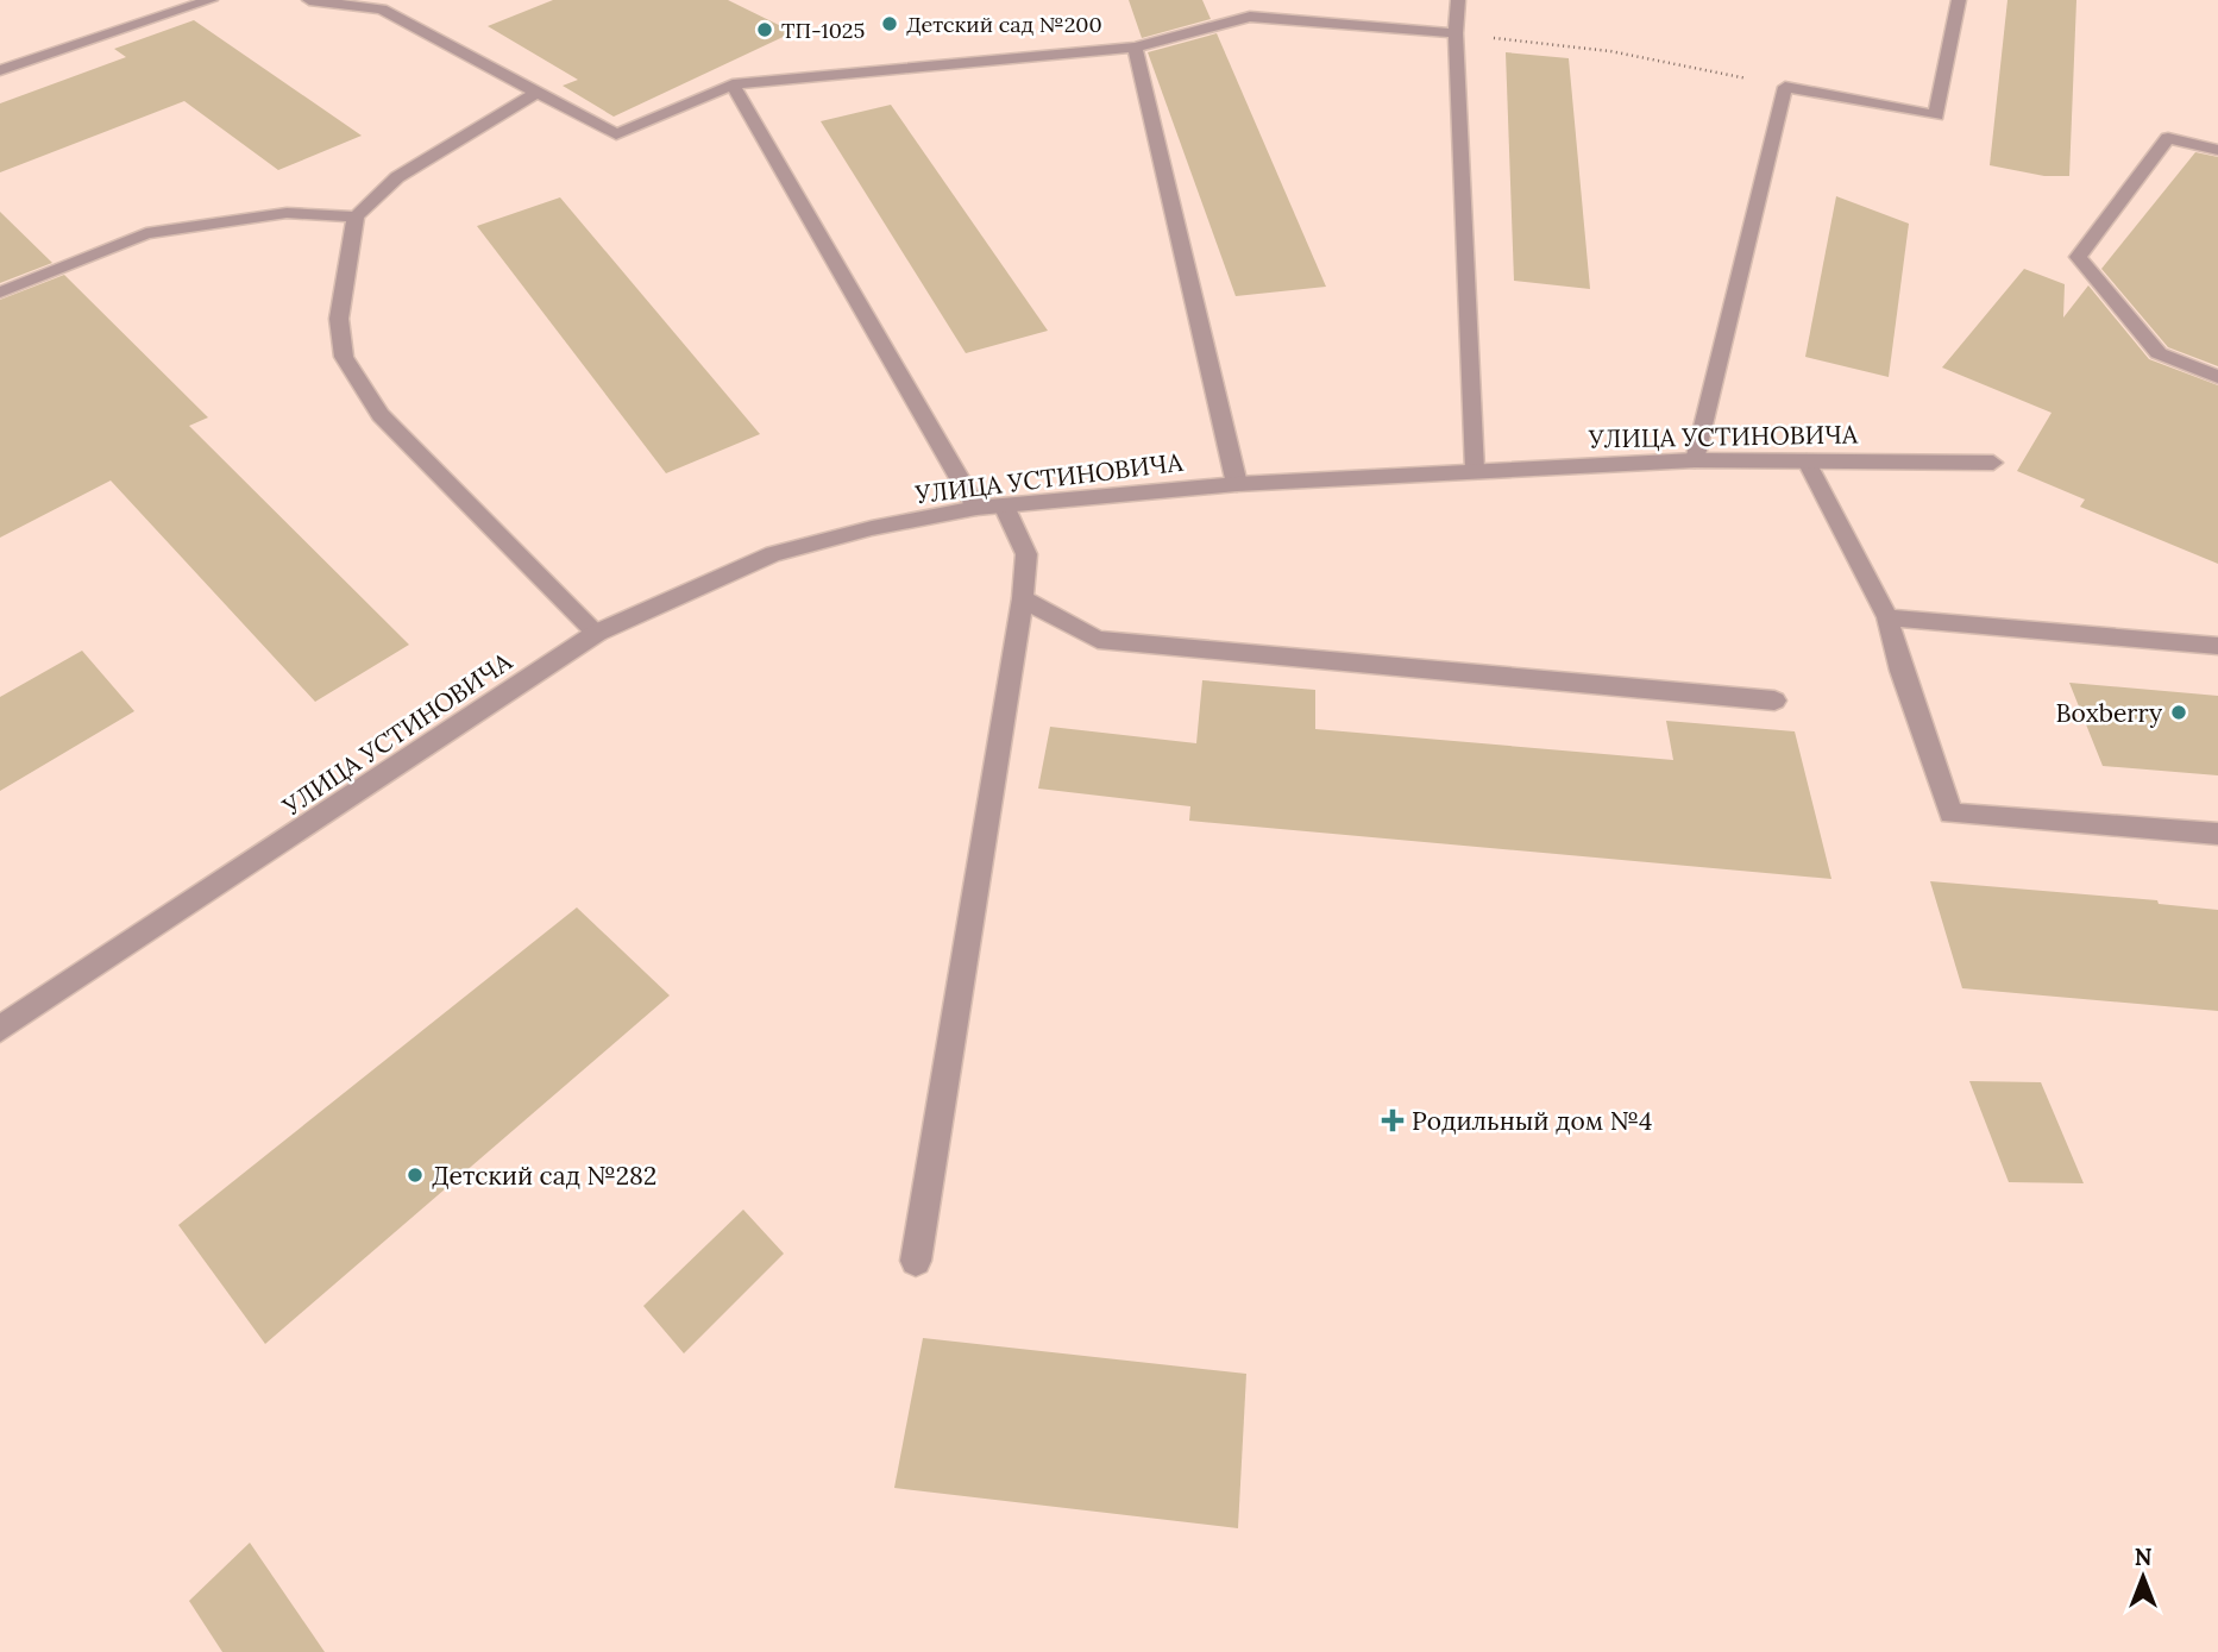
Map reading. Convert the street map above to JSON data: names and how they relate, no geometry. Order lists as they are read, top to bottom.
{
  "streets": {
    "street": ["УЛИЦА УСТИНОВИЧА"]
  },
  "places": {
    "other": [
      "Детский сад №200",
      "ТП-1025",
      "Boxberry",
      "Детский сад №282"
    ],
    "health": ["Родильный дом №4"]
  },
  "north": "top"
}
